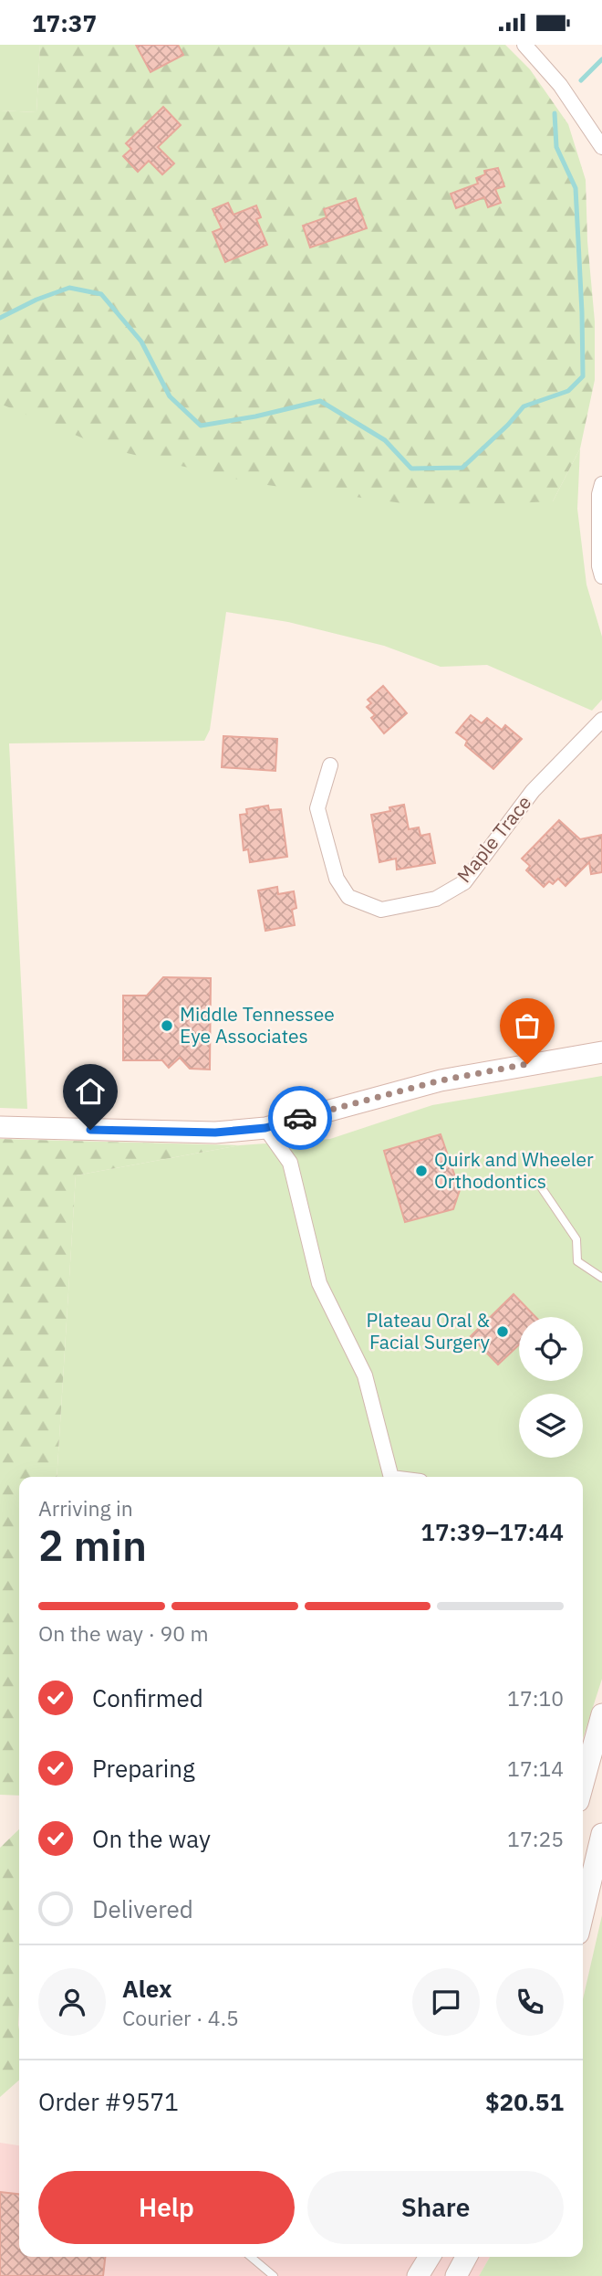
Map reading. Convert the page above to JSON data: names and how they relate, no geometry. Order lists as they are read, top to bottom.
{
  "streets": {
    "street": ["Maple Trace"]
  },
  "places": ["Middle Tennessee Eye Associates", "Quirk and Wheeler Orthodontics", "Plateau Oral & Facial Surgery"],
  "page": {
    "status": "17:37",
    "heading": ["2 min", "Arriving in", "17:39–17:44"],
    "panel": [
      "Alex",
      "Courier · 4.5",
      "Order #9571",
      "$20.51"
    ],
    "bar": "On the way · 90 m",
    "list": [
      ["Confirmed", "17:10"],
      ["Preparing", "17:14"],
      ["On the way", "17:25"],
      "Delivered"
    ],
    "buttons": ["Help", "Share"]
  }
}
